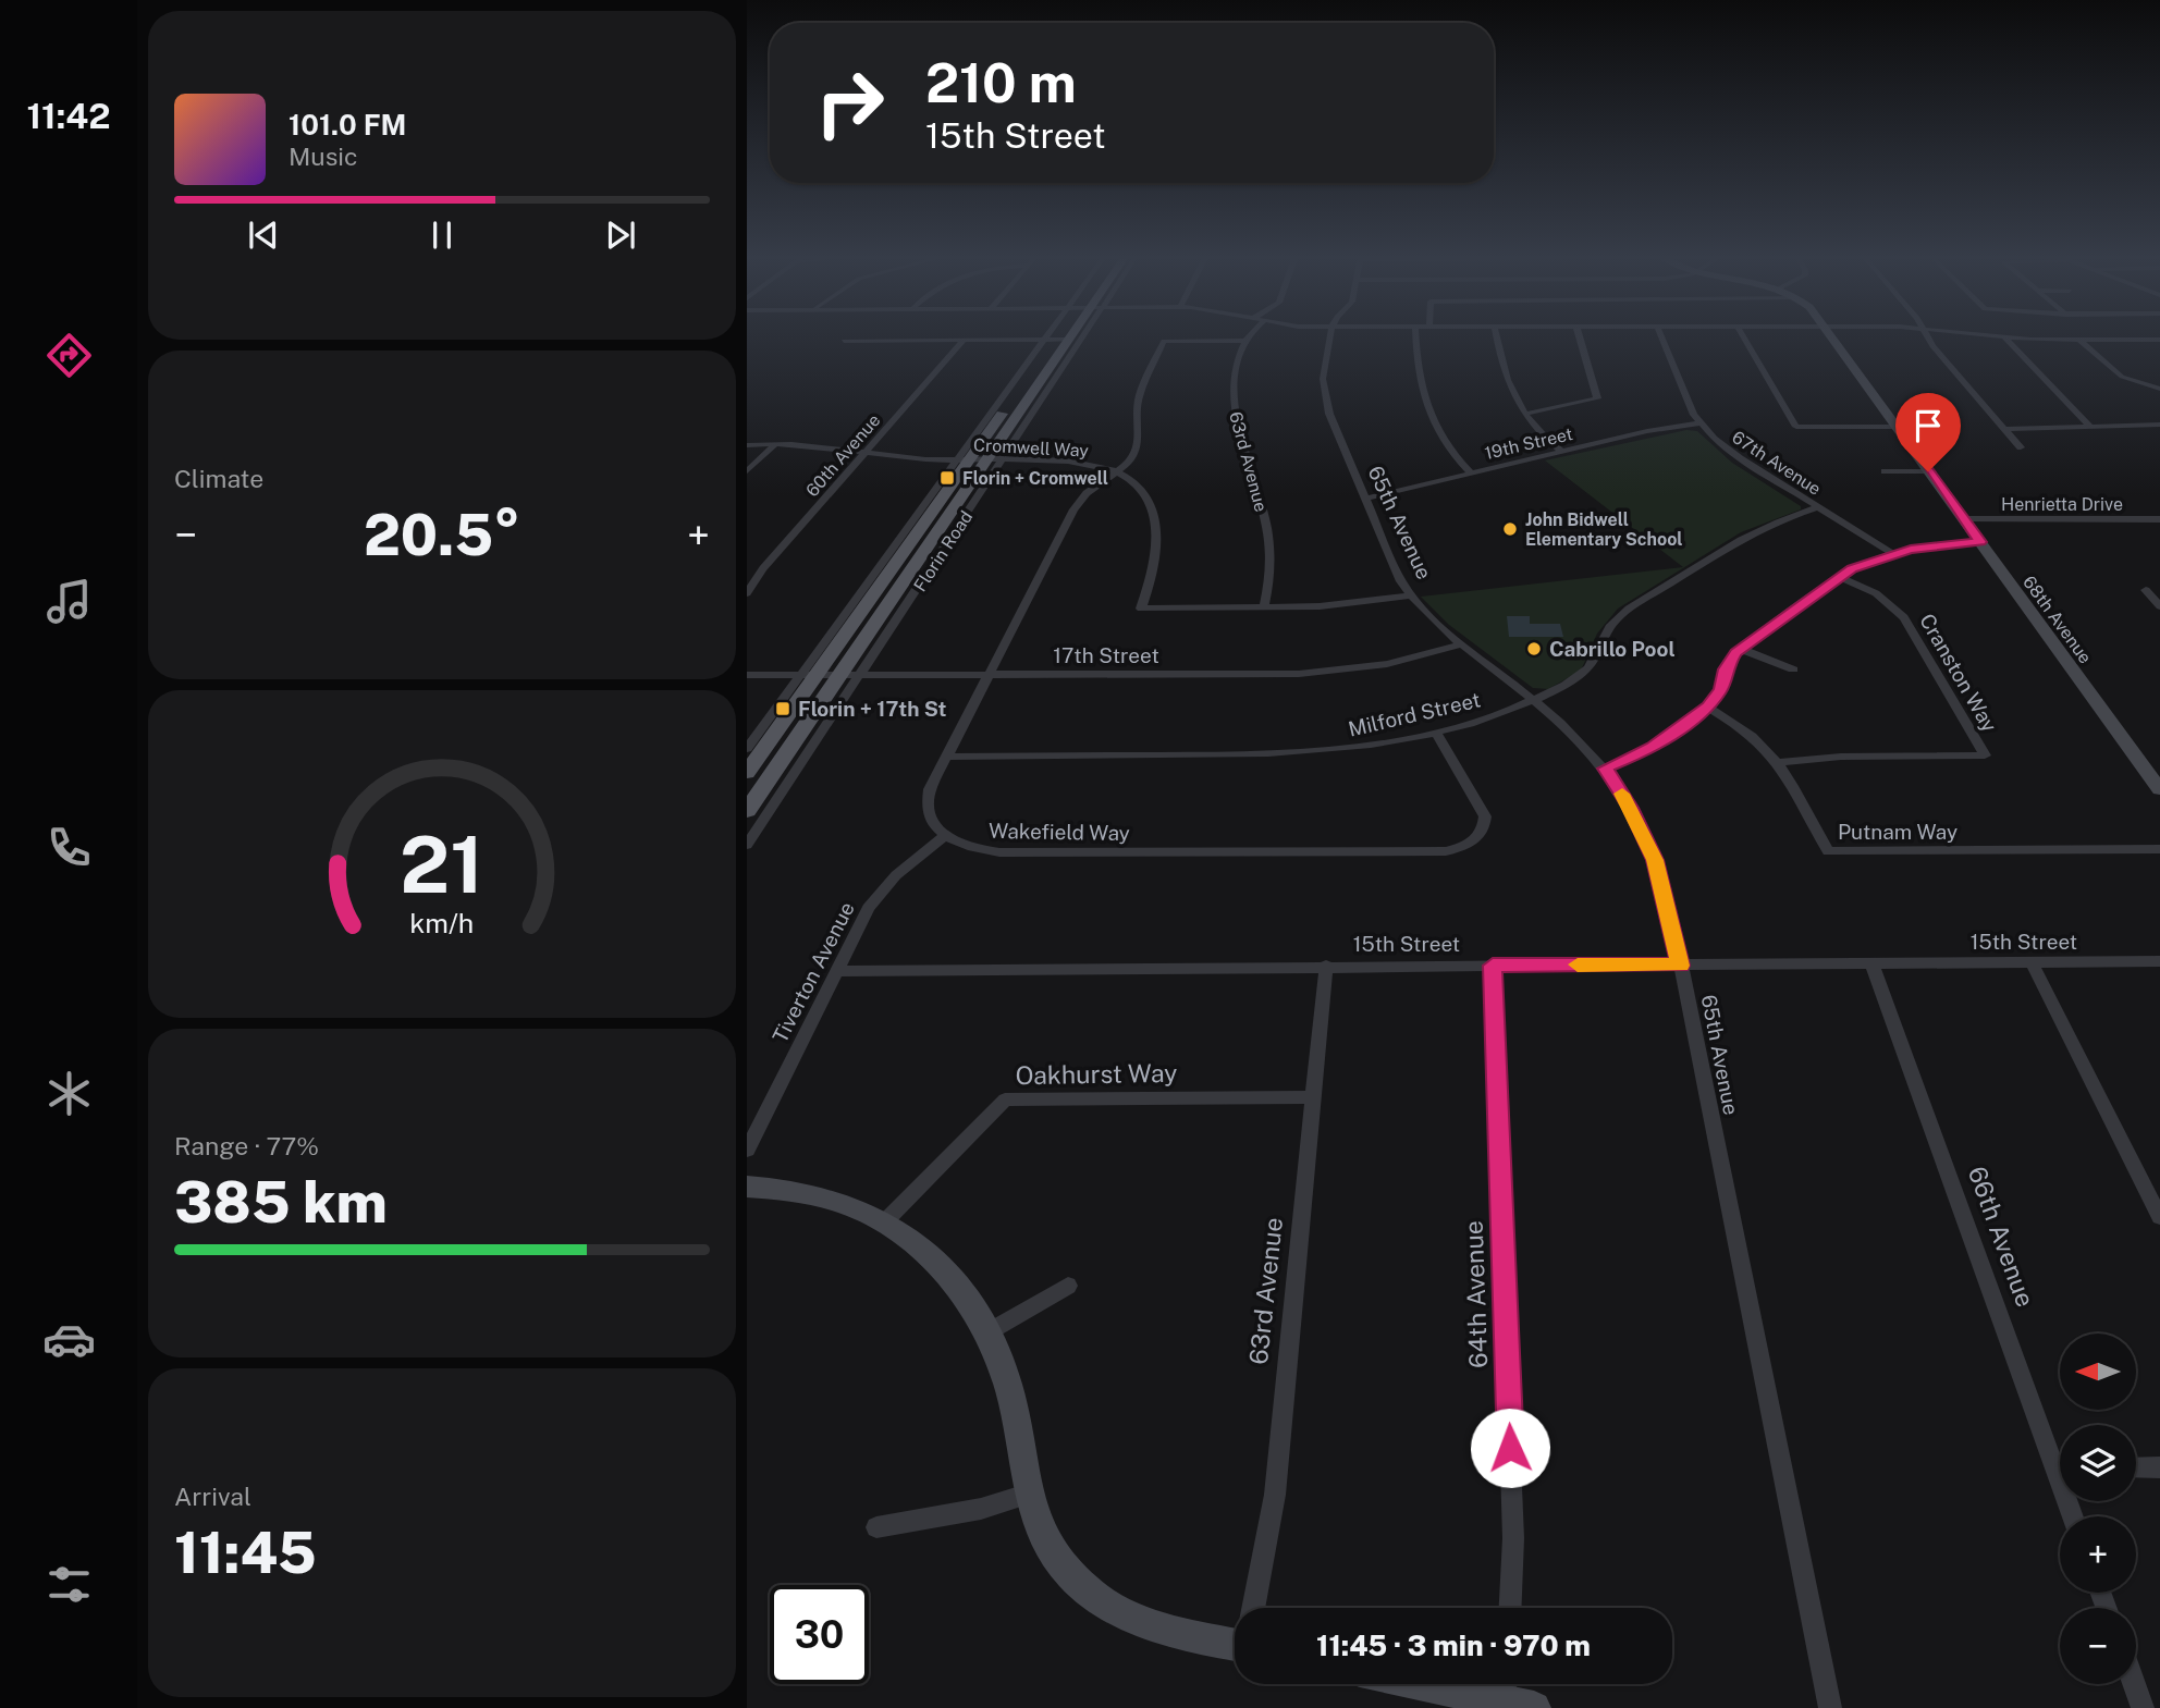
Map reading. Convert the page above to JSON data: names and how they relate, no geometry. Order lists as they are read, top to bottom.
{
  "streets": {
    "main road": ["Florin Road"],
    "street": [
      "19th Street",
      "Cromwell Way",
      "60th Avenue",
      "63rd Avenue",
      "67th Avenue",
      "Henrietta Drive",
      "65th Avenue",
      "68th Avenue",
      "17th Street",
      "Cranston Way",
      "Milford Street",
      "Wakefield Way",
      "Putnam Way",
      "15th Street",
      "Tiverton Avenue",
      "Oakhurst Way",
      "66th Avenue",
      "64th Avenue"
    ]
  },
  "crossings": [
    ["19th Street", "67th Avenue"],
    ["19th Street", "65th Avenue"],
    ["Cromwell Way", "60th Avenue"],
    ["Cromwell Way", "63rd Avenue"],
    ["Cromwell Way", "65th Avenue"],
    ["Cromwell Way", "Florin Road"],
    ["63rd Avenue", "15th Street"],
    ["63rd Avenue", "Oakhurst Way"],
    ["67th Avenue", "Milford Street"],
    ["Henrietta Drive", "68th Avenue"],
    ["65th Avenue", "17th Street"],
    ["65th Avenue", "Milford Street"],
    ["65th Avenue", "15th Street"],
    ["Florin Road", "17th Street"],
    ["Cranston Way", "Putnam Way"],
    ["Milford Street", "Wakefield Way"],
    ["Wakefield Way", "Tiverton Avenue"],
    ["15th Street", "Tiverton Avenue"],
    ["15th Street", "66th Avenue"],
    ["15th Street", "64th Avenue"]
  ],
  "places": {
    "transit": ["Florin + Cromwell", "Florin + 17th St"],
    "other": ["John Bidwell Elementary School", "Cabrillo Pool"]
  },
  "north": "left",
  "page": {
    "tabs": "11:42",
    "turn": ["210 m", "15th Street"],
    "song": ["101.0 FM", "Music"],
    "tile": [
      "Climate",
      ["Range · 77%", "385 km"],
      ["Arrival", "11:45"]
    ],
    "heat": ["−", "20.5°", "+"],
    "map_buttons": ["+", "−"],
    "limit": "30",
    "trip": "11:45 · 3 min · 970 m",
    "gauge": ["21", "km/h"]
  }
}
